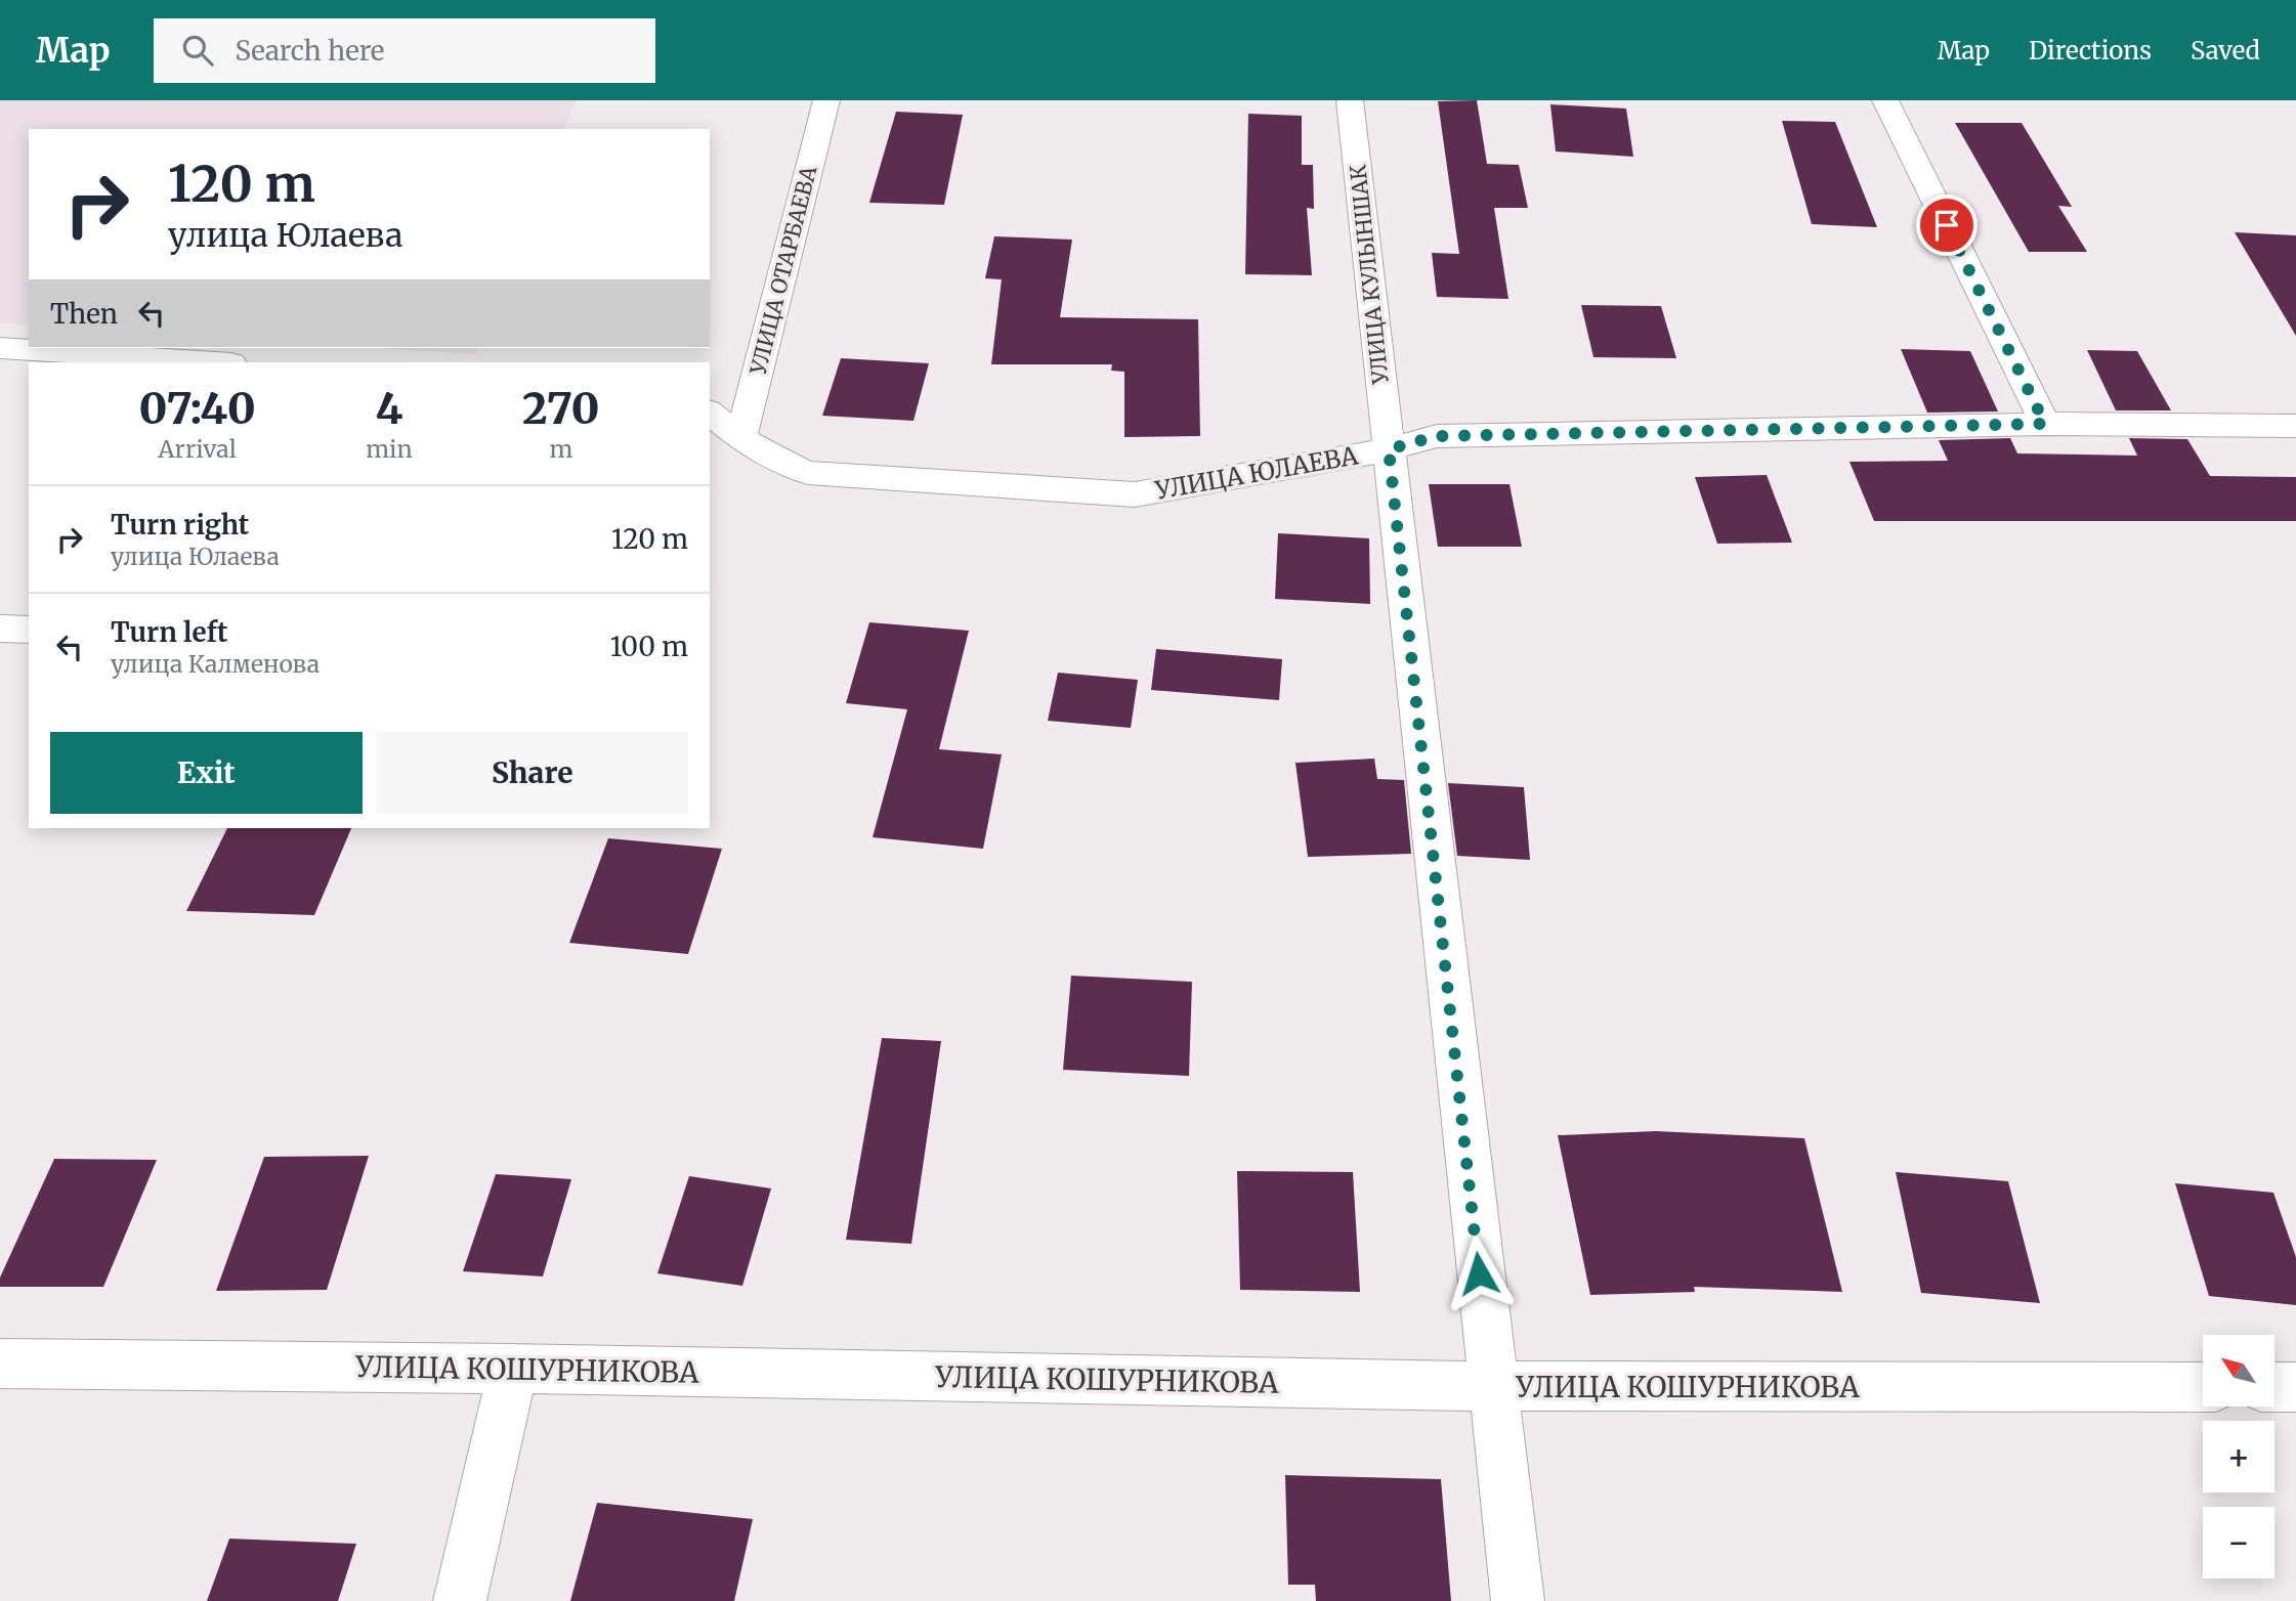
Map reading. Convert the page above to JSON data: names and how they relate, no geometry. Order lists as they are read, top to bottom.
{
  "streets": {
    "street": [
      "УЛИЦА ОТАРБАЕВА",
      "УЛИЦА КУЛЫНШАК",
      "УЛИЦА ЮЛАЕВА",
      "УЛИЦА КОШУРНИКОВА"
    ]
  },
  "crossings": [
    ["УЛИЦА ОТАРБАЕВА", "УЛИЦА ЮЛАЕВА"],
    ["УЛИЦА КУЛЫНШАК", "УЛИЦА ЮЛАЕВА"],
    ["УЛИЦА КУЛЫНШАК", "УЛИЦА КОШУРНИКОВА"]
  ],
  "north": "top left",
  "page": {
    "header": "Map",
    "search": "Search here",
    "nav": ["Map", "Directions", "Saved"],
    "turn": ["120 m", "улица Юлаева"],
    "then": "Then",
    "eta": [
      "07:40",
      "Arrival",
      "4",
      "min",
      "270",
      "m"
    ],
    "list": [
      {
        "name": "Turn right",
        "note": "улица Юлаева",
        "value": "120 m"
      },
      {
        "name": "Turn left",
        "note": "улица Калменова",
        "value": "100 m"
      }
    ],
    "buttons": ["Exit", "Share"],
    "map_buttons": ["+", "−"]
  }
}
